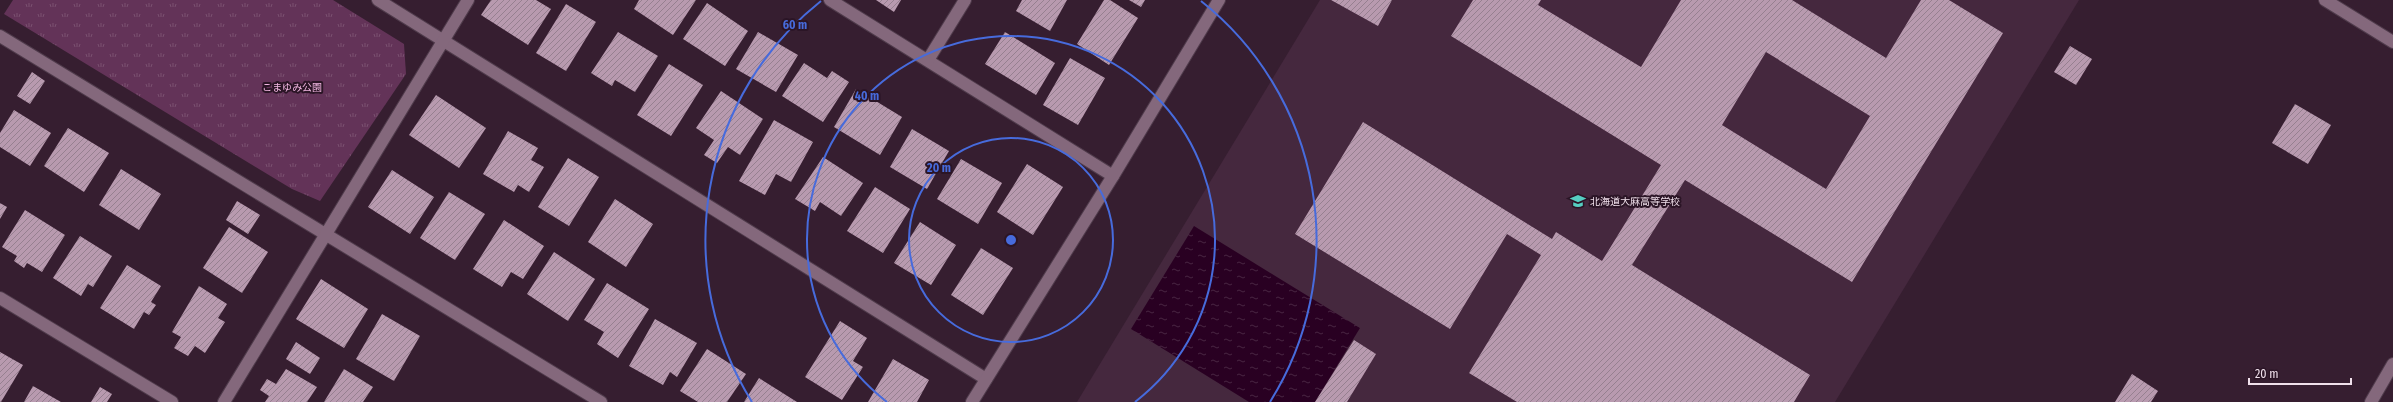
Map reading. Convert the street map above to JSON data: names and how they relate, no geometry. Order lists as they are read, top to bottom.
{
  "parks": ["こまゆみ公園"],
  "places": {
    "school or university": ["北海道大麻高等学校"]
  },
  "scale_bar": "20 m",
  "rings": ["60 m", "40 m", "20 m"]
}
